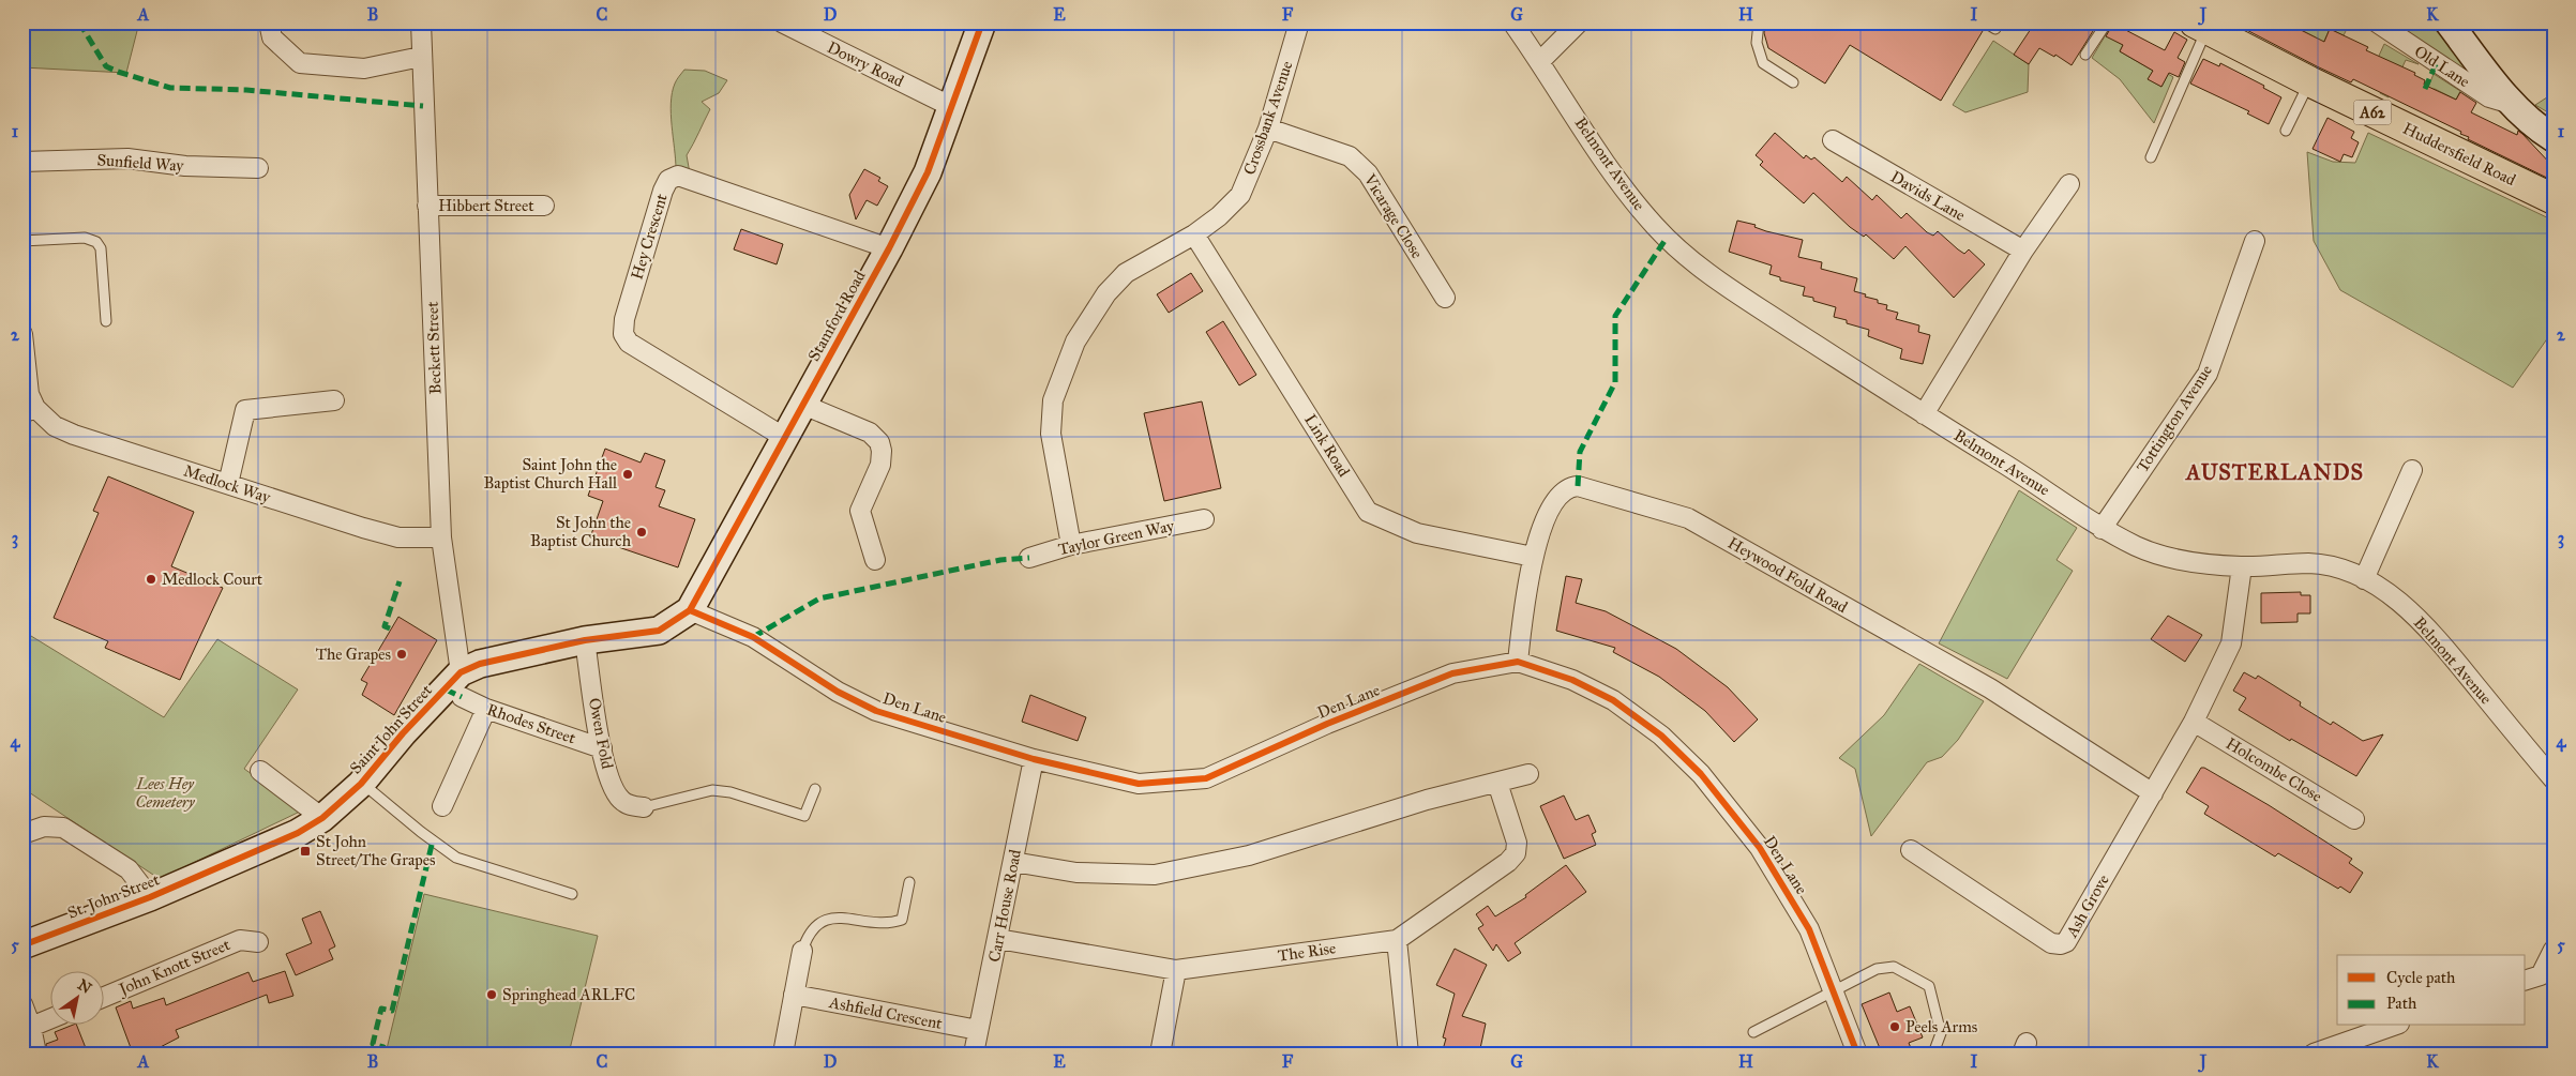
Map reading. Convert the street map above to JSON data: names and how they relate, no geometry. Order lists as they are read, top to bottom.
{
  "streets": {
    "main road": ["A62", "Huddersfield Road"],
    "street": [
      "Dowry Road",
      "Old Lane",
      "Crossbank Avenue",
      "Sunfield Way",
      "Belmont Avenue",
      "Davids Lane",
      "Hibbert Street",
      "Vicarage Close",
      "Hey Crescent",
      "Stamford Road",
      "Beckett Street",
      "Tottington Avenue",
      "Link Road",
      "Medlock Way",
      "Taylor Green Way",
      "Heywood Fold Road",
      "Den Lane",
      "Rhodes Street",
      "Saint John Street",
      "Owen Fold",
      "Holcombe Close",
      "St. John Street",
      "Carr House Road",
      "Ash Grove",
      "The Rise",
      "John Knott Street",
      "Ashfield Crescent"
    ]
  },
  "crossings": [
    ["Dowry Road", "Stamford Road"],
    ["Crossbank Avenue", "Vicarage Close"],
    ["Crossbank Avenue", "Link Road"],
    ["Crossbank Avenue", "Taylor Green Way"],
    ["Belmont Avenue", "Tottington Avenue"],
    ["Hibbert Street", "Beckett Street"],
    ["Hey Crescent", "Stamford Road"],
    ["Stamford Road", "Den Lane"],
    ["Stamford Road", "Saint John Street"],
    ["Beckett Street", "Medlock Way"],
    ["Beckett Street", "Rhodes Street"],
    ["Beckett Street", "Saint John Street"],
    ["Link Road", "Heywood Fold Road"],
    ["Heywood Fold Road", "Den Lane"],
    ["Heywood Fold Road", "Ash Grove"],
    ["Den Lane", "Saint John Street"],
    ["Den Lane", "Carr House Road"],
    ["Rhodes Street", "Saint John Street"],
    ["Rhodes Street", "Owen Fold"],
    ["Saint John Street", "Owen Fold"],
    ["Saint John Street", "St. John Street"],
    ["Carr House Road", "The Rise"],
    ["Carr House Road", "Ashfield Crescent"]
  ],
  "districts": ["AUSTERLANDS"],
  "parks": ["Lees Hey Cemetery"],
  "places": {
    "other": [
      "Saint John the Baptist Church Hall",
      "St John the Baptist Church",
      "Medlock Court",
      "The Grapes",
      "Springhead ARLFC",
      "Peels Arms"
    ],
    "transit": ["St John Street/The Grapes"]
  },
  "legend": ["Cycle path", "Path"],
  "north": "top right",
  "grid": {
    "columns": [
      "A",
      "B",
      "C",
      "D",
      "E",
      "F",
      "G",
      "H",
      "I",
      "J",
      "K"
    ],
    "rows": [
      "1",
      "2",
      "3",
      "4",
      "5"
    ]
  }
}
